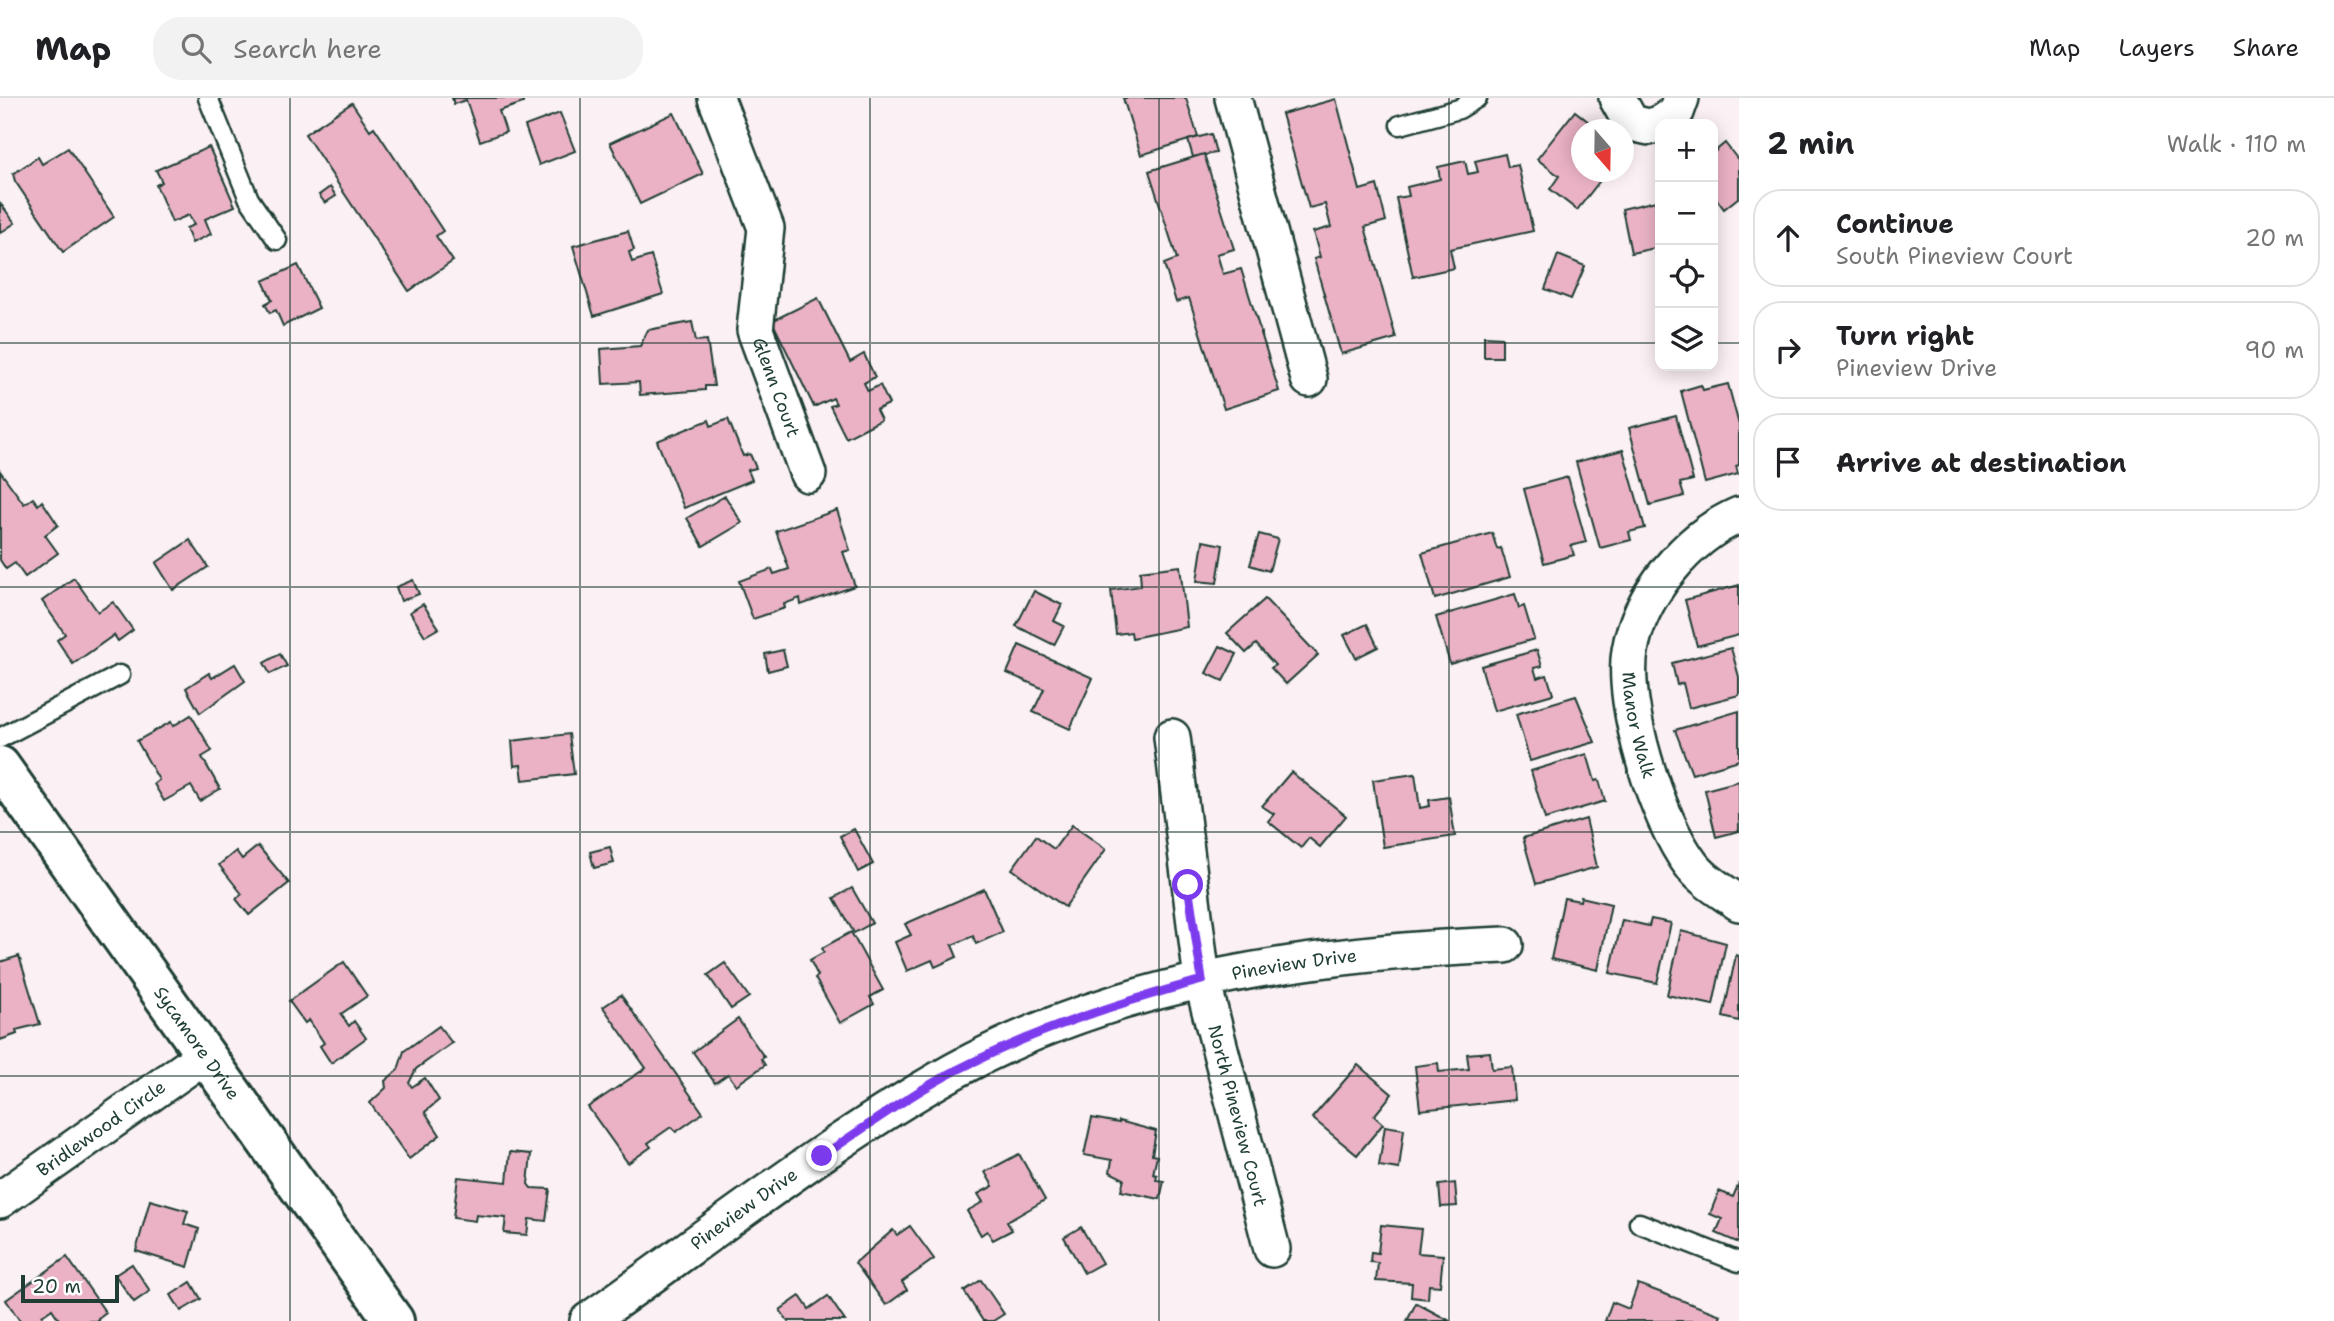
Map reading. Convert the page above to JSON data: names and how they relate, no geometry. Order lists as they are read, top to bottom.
{
  "streets": {
    "street": [
      "Glenn Court",
      "Manor Walk",
      "Pineview Drive",
      "Sycamore Drive",
      "North Pineview Court",
      "Bridlewood Circle"
    ]
  },
  "crossings": [
    ["Pineview Drive", "North Pineview Court"],
    ["Sycamore Drive", "Bridlewood Circle"]
  ],
  "scale_bar": "20 m",
  "north": "bottom",
  "page": {
    "header": "Map",
    "search": "Search here",
    "nav": ["Map", "Layers", "Share"],
    "heading": ["2 min", "Walk · 110 m"],
    "map_buttons": ["+", "−"],
    "list": [
      ["Continue", "South Pineview Court", "20 m"],
      ["Turn right", "Pineview Drive", "90 m"],
      "Arrive at destination"
    ],
    "scale": "20 m"
  }
}
